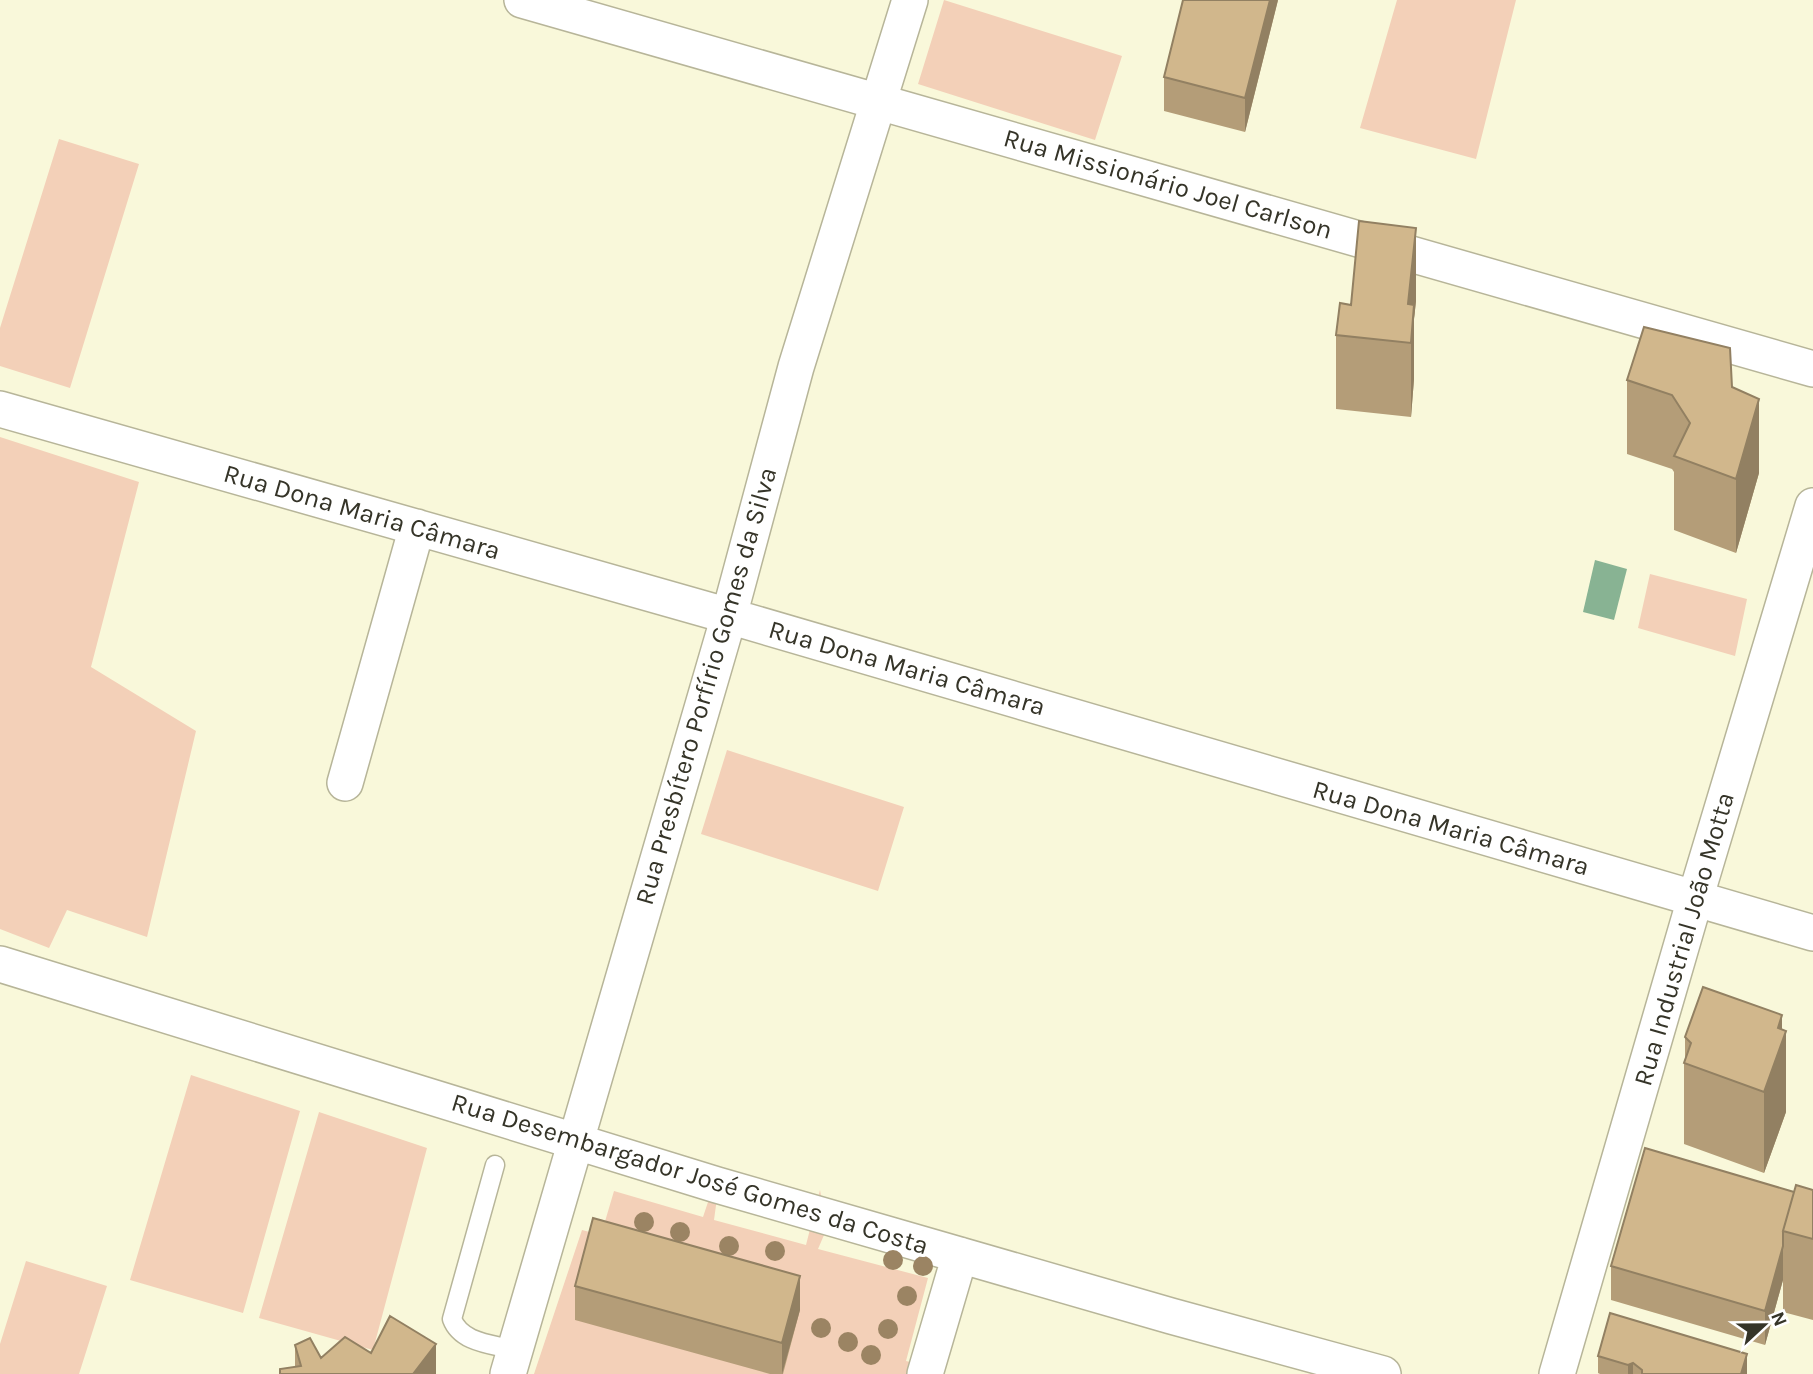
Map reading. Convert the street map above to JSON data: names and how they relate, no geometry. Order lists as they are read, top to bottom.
{
  "streets": {
    "street": [
      "Rua Missionário Joel Carlson",
      "Rua Dona Maria Câmara",
      "Rua Presbítero Porfírio Gomes da Silva",
      "Rua Industrial João Motta",
      "Rua Desembargador José Gomes da Costa"
    ]
  },
  "crossings": [
    ["Rua Missionário Joel Carlson", "Rua Presbítero Porfírio Gomes da Silva"],
    ["Rua Dona Maria Câmara", "Rua Presbítero Porfírio Gomes da Silva"],
    ["Rua Dona Maria Câmara", "Rua Industrial João Motta"],
    ["Rua Presbítero Porfírio Gomes da Silva", "Rua Desembargador José Gomes da Costa"]
  ],
  "north": "right"
}
